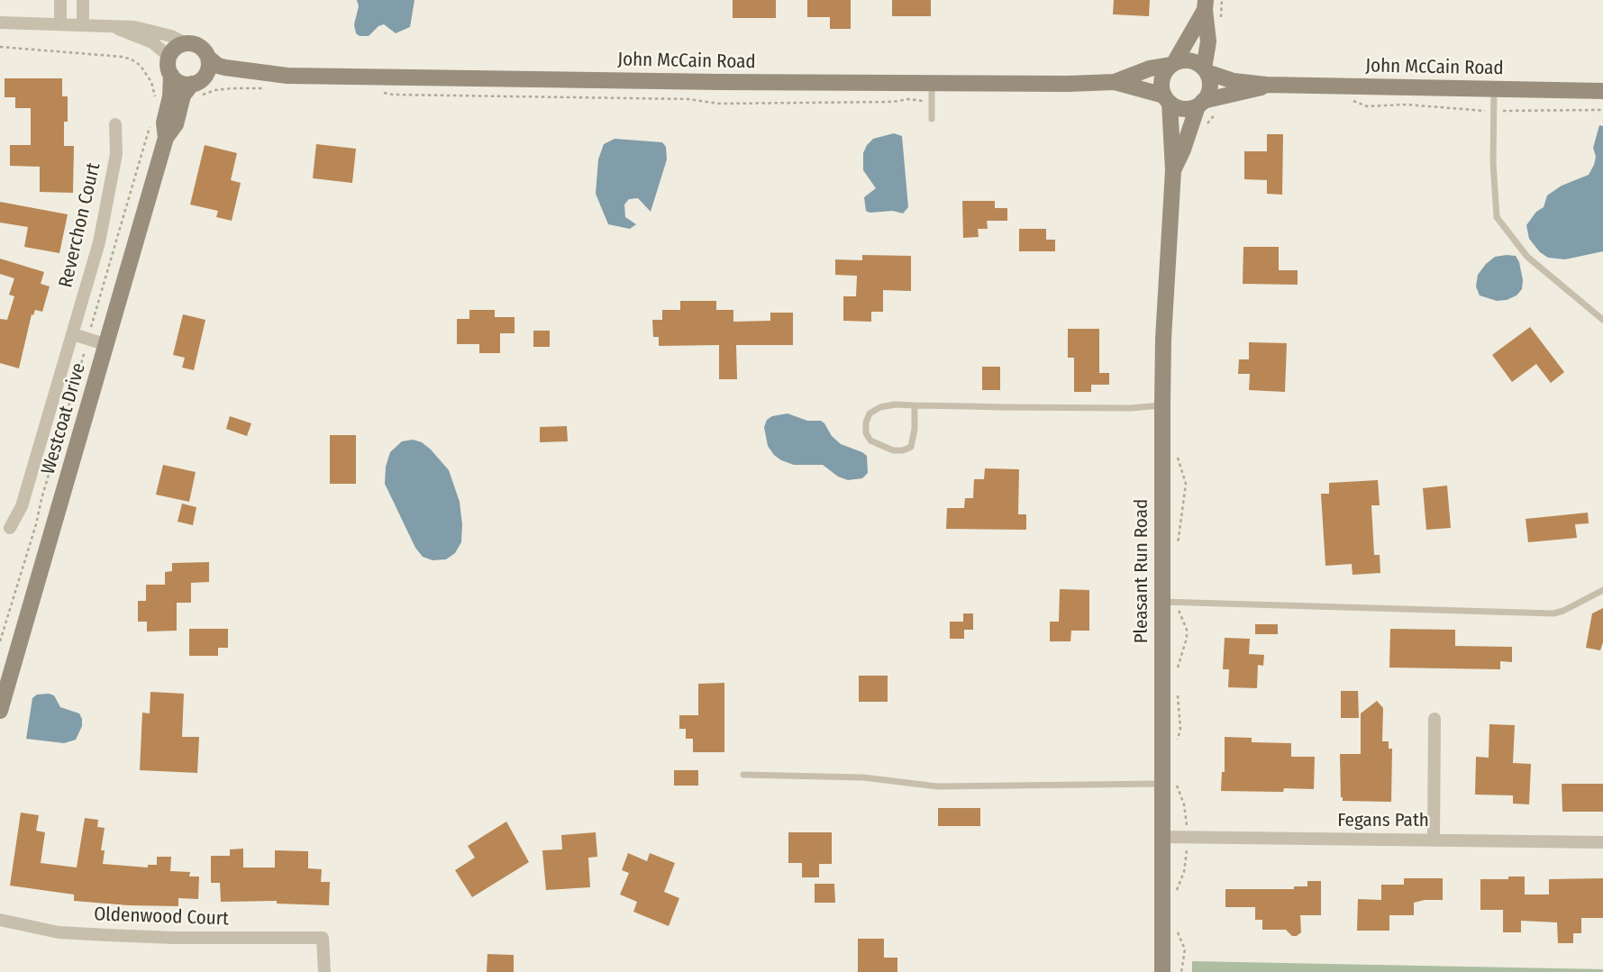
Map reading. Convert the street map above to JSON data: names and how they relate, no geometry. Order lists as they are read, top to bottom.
{
  "streets": {
    "main road": ["John McCain Road", "Westcoat Drive", "Pleasant Run Road"],
    "street": ["Reverchon Court", "Fegans Path", "Oldenwood Court"]
  },
  "crossings": [
    ["John McCain Road", "Westcoat Drive"],
    ["John McCain Road", "Pleasant Run Road"],
    ["Pleasant Run Road", "Fegans Path"]
  ]
}
